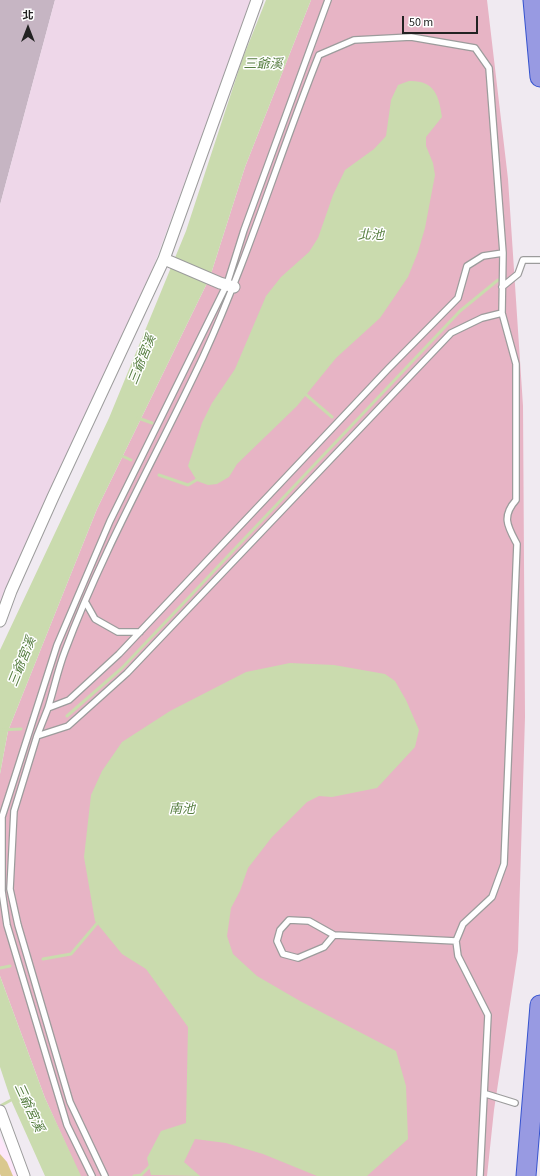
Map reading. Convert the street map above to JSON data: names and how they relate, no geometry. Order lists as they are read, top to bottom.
{
  "water": [
    "三爺溪",
    "北池",
    "三爺宮溪",
    "南池"
  ],
  "scale_bar": "50 m",
  "north": "top"
}
